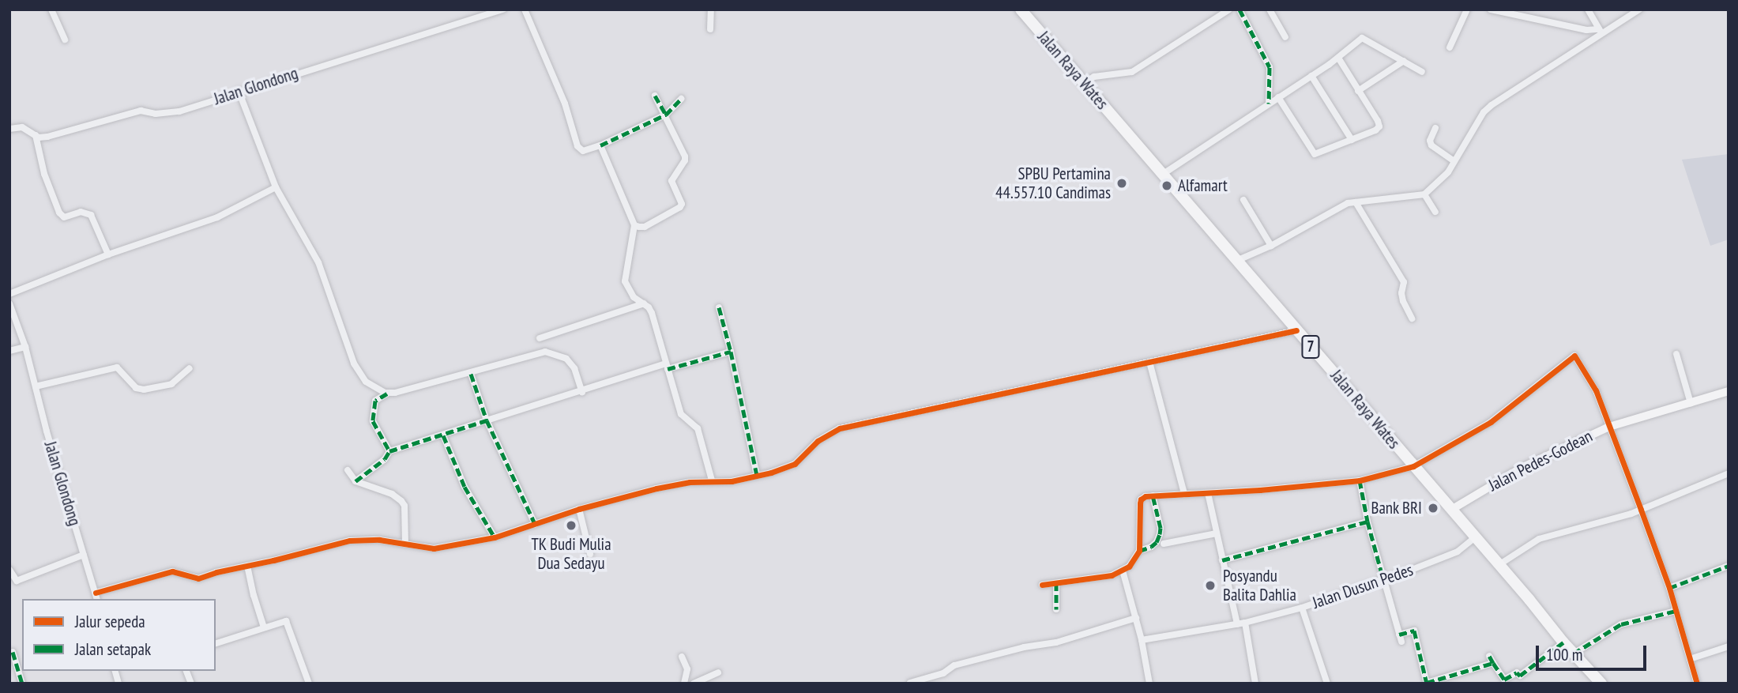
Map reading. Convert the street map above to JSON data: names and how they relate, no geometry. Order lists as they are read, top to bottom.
{
  "streets": {
    "highway": ["Jalan Raya Wates", "7"],
    "street": ["Jalan Glondong", "Jalan Pedes-Godean", "Jalan Dusun Pedes"]
  },
  "crossings": [
    ["Jalan Raya Wates", "Jalan Pedes-Godean"],
    ["Jalan Raya Wates", "Jalan Dusun Pedes"]
  ],
  "places": [
    "SPBU Pertamina 44.557.10 Candimas",
    "Alfamart",
    "Bank BRI",
    "TK Budi Mulia Dua Sedayu",
    "Posyandu Balita Dahlia"
  ],
  "legend": ["Jalur sepeda", "Jalan setapak"],
  "scale_bar": "100 m"
}
